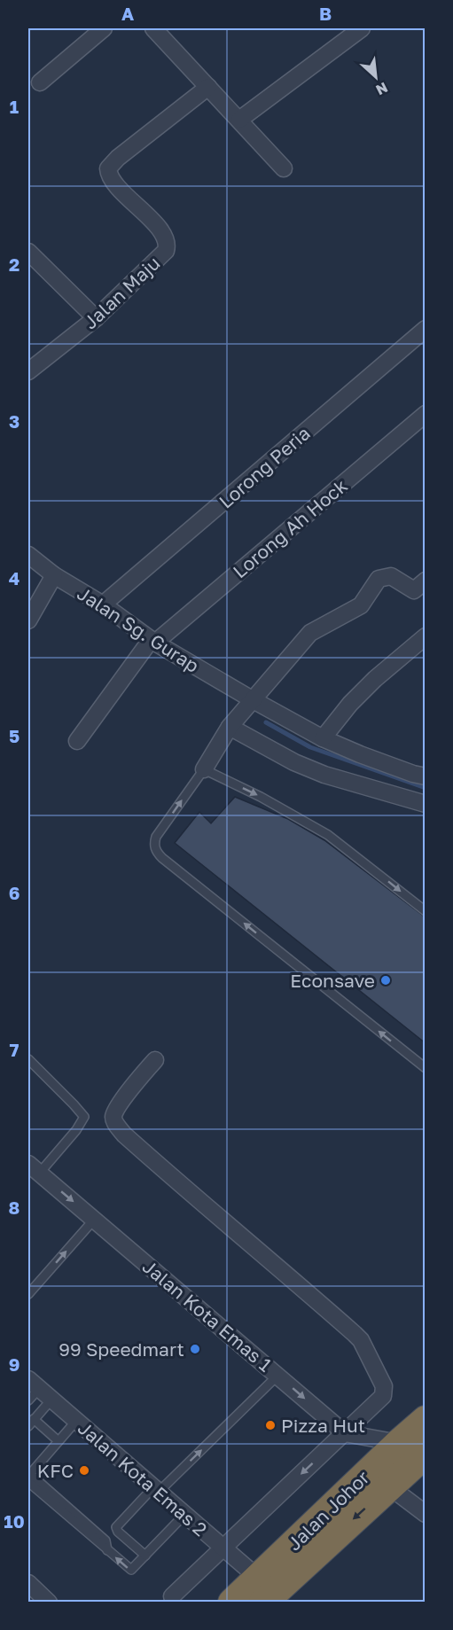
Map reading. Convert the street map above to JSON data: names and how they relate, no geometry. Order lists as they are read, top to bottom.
{
  "streets": {
    "highway": ["Jalan Johor"],
    "street": [
      "Jalan Maju",
      "Lorong Peria",
      "Lorong Ah Hock",
      "Jalan Sg. Gurap",
      "Jalan Kota Emas 1",
      "Jalan Kota Emas 2"
    ]
  },
  "crossings": [
    ["Lorong Peria", "Jalan Sg. Gurap"],
    ["Lorong Ah Hock", "Jalan Sg. Gurap"],
    ["Jalan Kota Emas 2", "Jalan Johor"]
  ],
  "one_way": ["Jalan Kota Emas 1"],
  "places": [
    "Econsave",
    "99 Speedmart",
    "Pizza Hut",
    "KFC"
  ],
  "north": "bottom right",
  "grid": {
    "columns": ["A", "B"],
    "rows": [
      "1",
      "2",
      "3",
      "4",
      "5",
      "6",
      "7",
      "8",
      "9",
      "10"
    ]
  }
}
